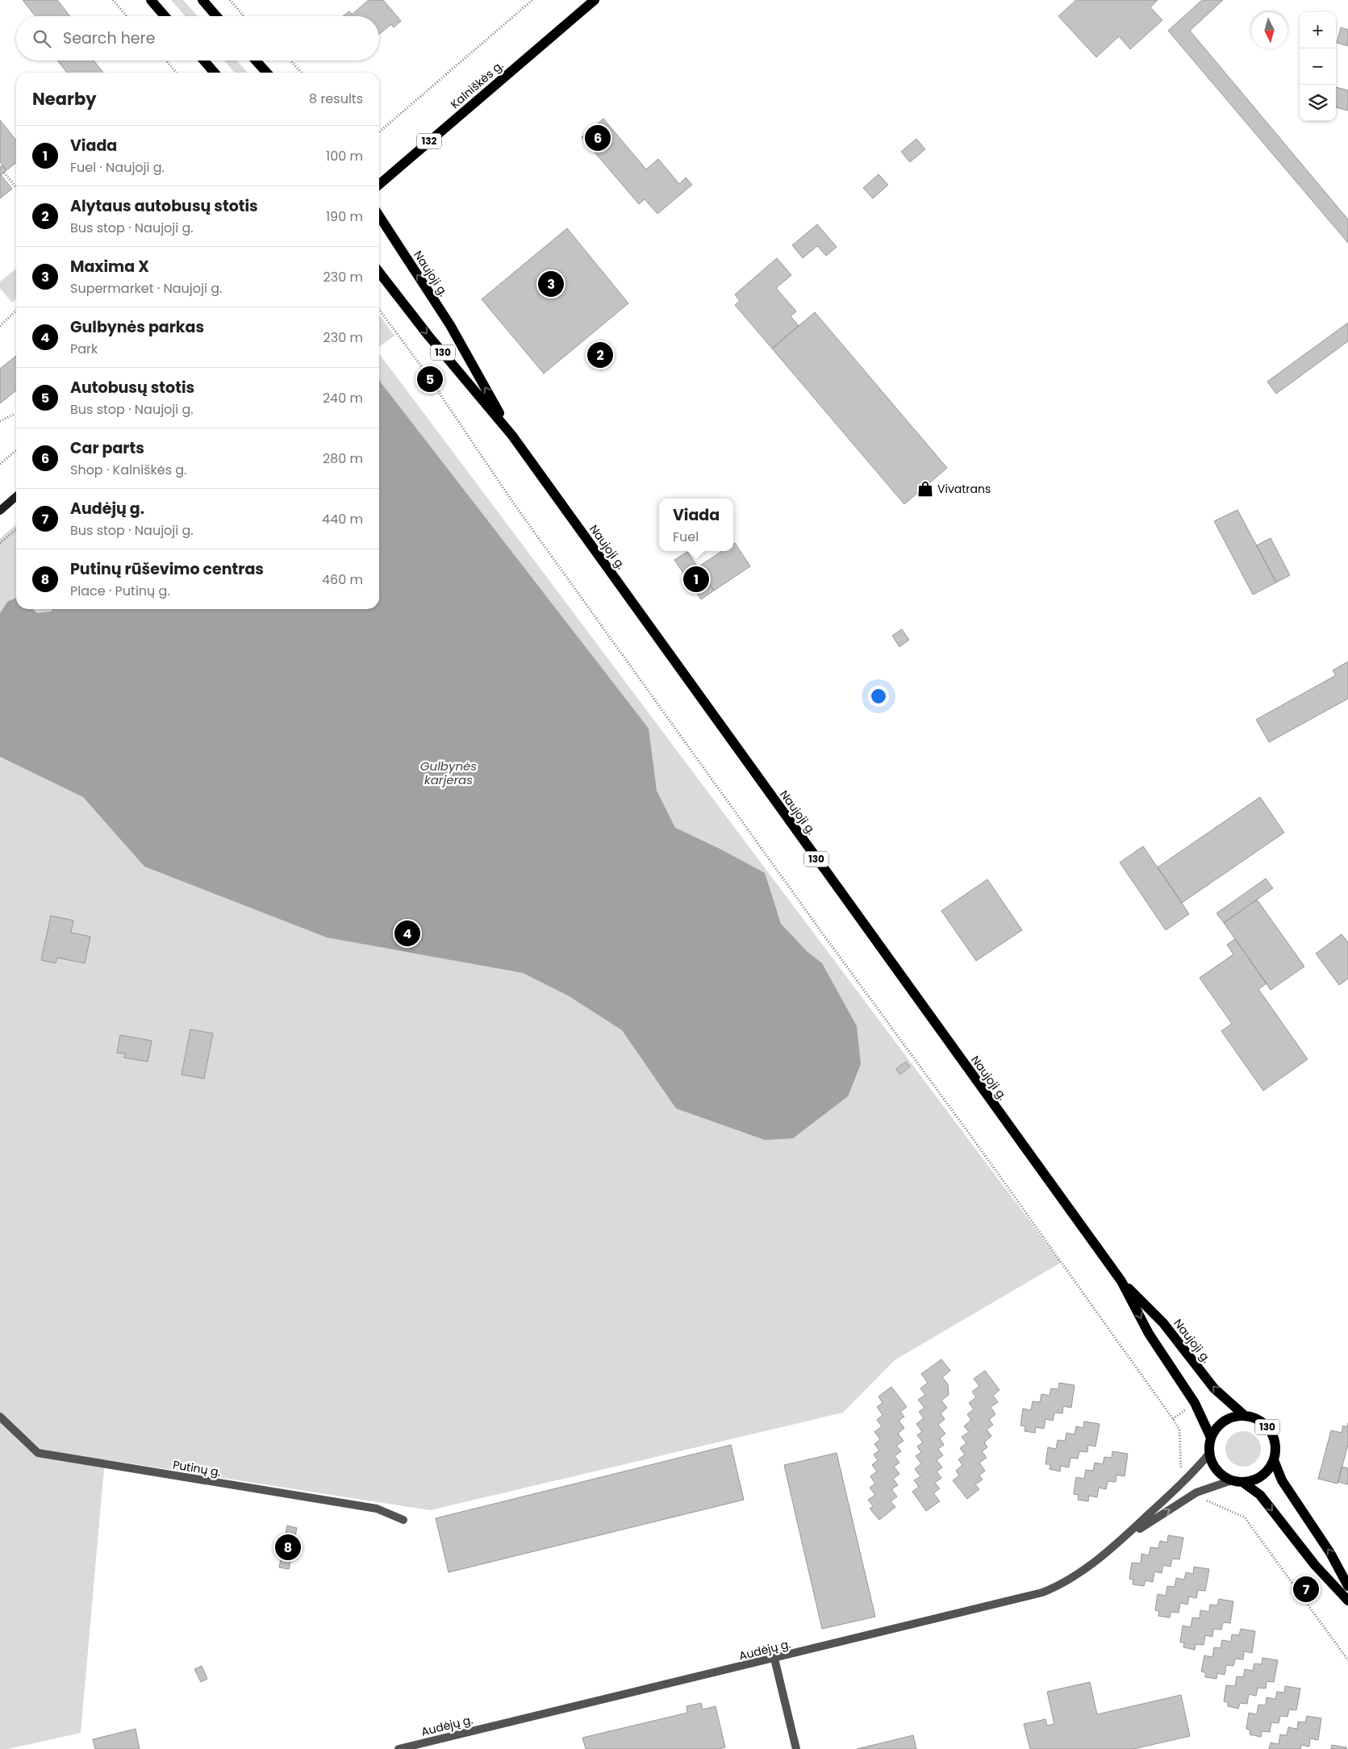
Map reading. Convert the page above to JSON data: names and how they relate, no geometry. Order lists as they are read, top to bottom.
{
  "streets": {
    "main road": [
      "Kalniškės g.",
      "132",
      "Naujoji g.",
      "130"
    ],
    "street": ["Putinų g.", "Audėjų g."]
  },
  "crossings": [
    ["Naujoji g.", "130"],
    ["Naujoji g.", "Audėjų g."],
    ["130", "Audėjų g."]
  ],
  "water": ["Gulbynės karjeras"],
  "places": {
    "shop": ["Vivatrans"]
  },
  "north": "bottom",
  "page": {
    "map_buttons": ["+", "−"],
    "search": "Search here",
    "heading": ["Nearby", "8 results"],
    "pins": [
      "6",
      "3",
      "2",
      "5",
      "1",
      "4",
      "8",
      "7"
    ],
    "list": [
      {
        "mark": "1",
        "name": "Viada",
        "note": "Fuel · Naujoji g.",
        "value": "100 m"
      },
      {
        "mark": "2",
        "name": "Alytaus autobusų stotis",
        "note": "Bus stop · Naujoji g.",
        "value": "190 m"
      },
      {
        "mark": "3",
        "name": "Maxima X",
        "note": "Supermarket · Naujoji g.",
        "value": "230 m"
      },
      {
        "mark": "4",
        "name": "Gulbynės parkas",
        "note": "Park",
        "value": "230 m"
      },
      {
        "mark": "5",
        "name": "Autobusų stotis",
        "note": "Bus stop · Naujoji g.",
        "value": "240 m"
      },
      {
        "mark": "6",
        "name": "Car parts",
        "note": "Shop · Kalniškės g.",
        "value": "280 m"
      },
      {
        "mark": "7",
        "name": "Audėjų g.",
        "note": "Bus stop · Naujoji g.",
        "value": "440 m"
      },
      {
        "mark": "8",
        "name": "Putinų rūševimo centras",
        "note": "Place · Putinų g.",
        "value": "460 m"
      }
    ],
    "popup": ["Viada", "Fuel"]
  }
}
